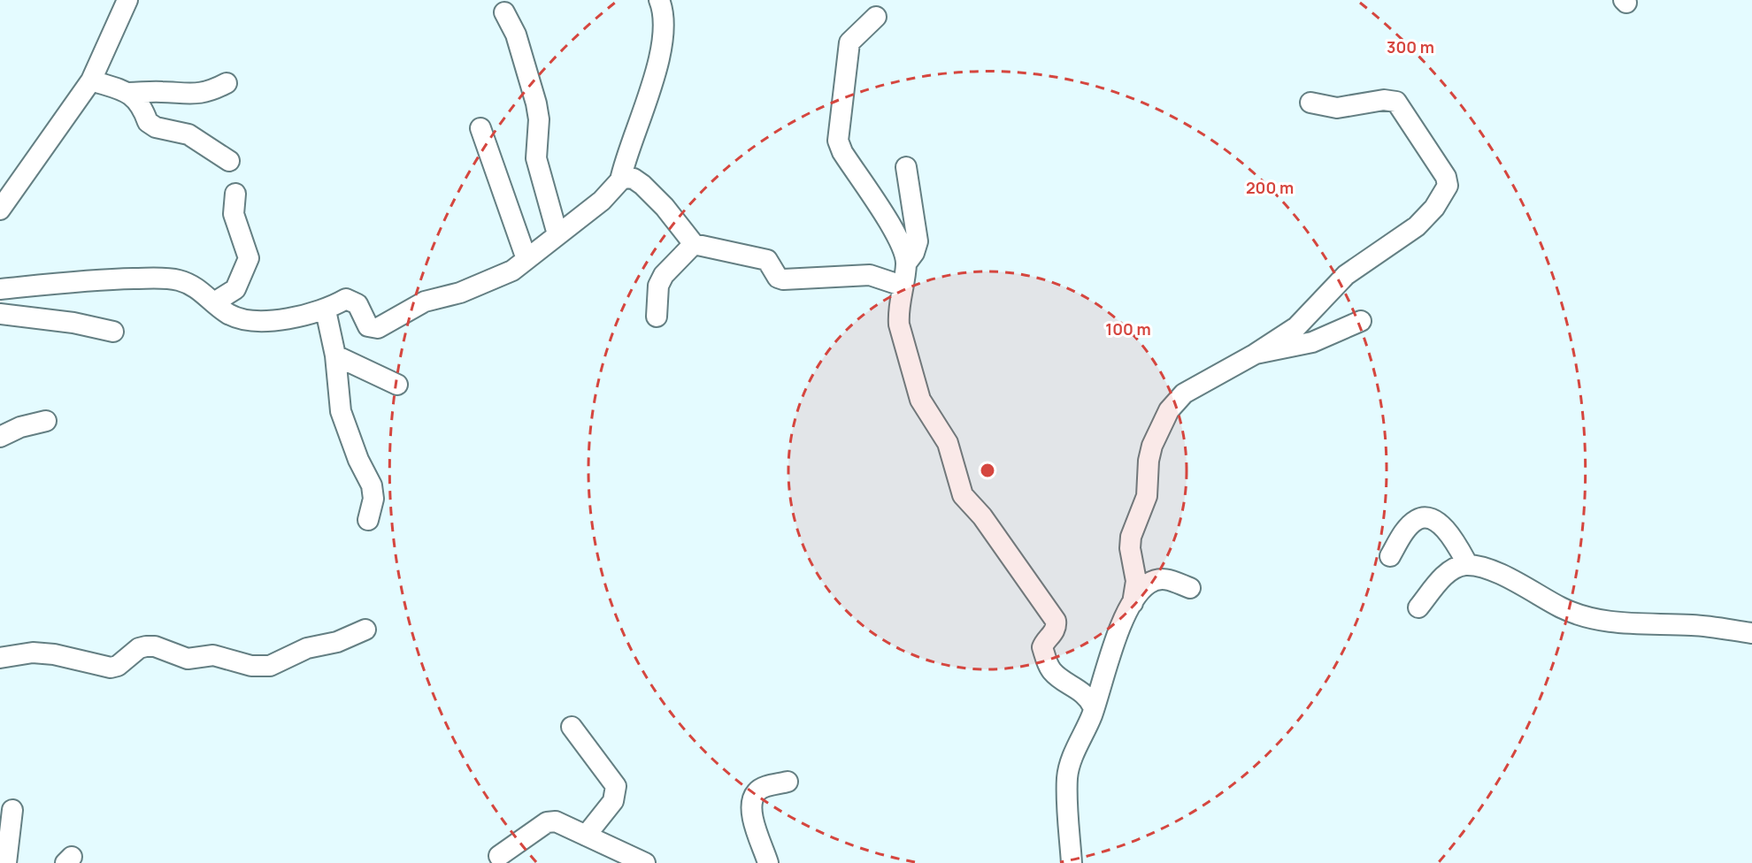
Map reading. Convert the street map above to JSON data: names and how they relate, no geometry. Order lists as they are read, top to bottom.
{
  "rings": ["300 m", "200 m", "100 m"]
}
